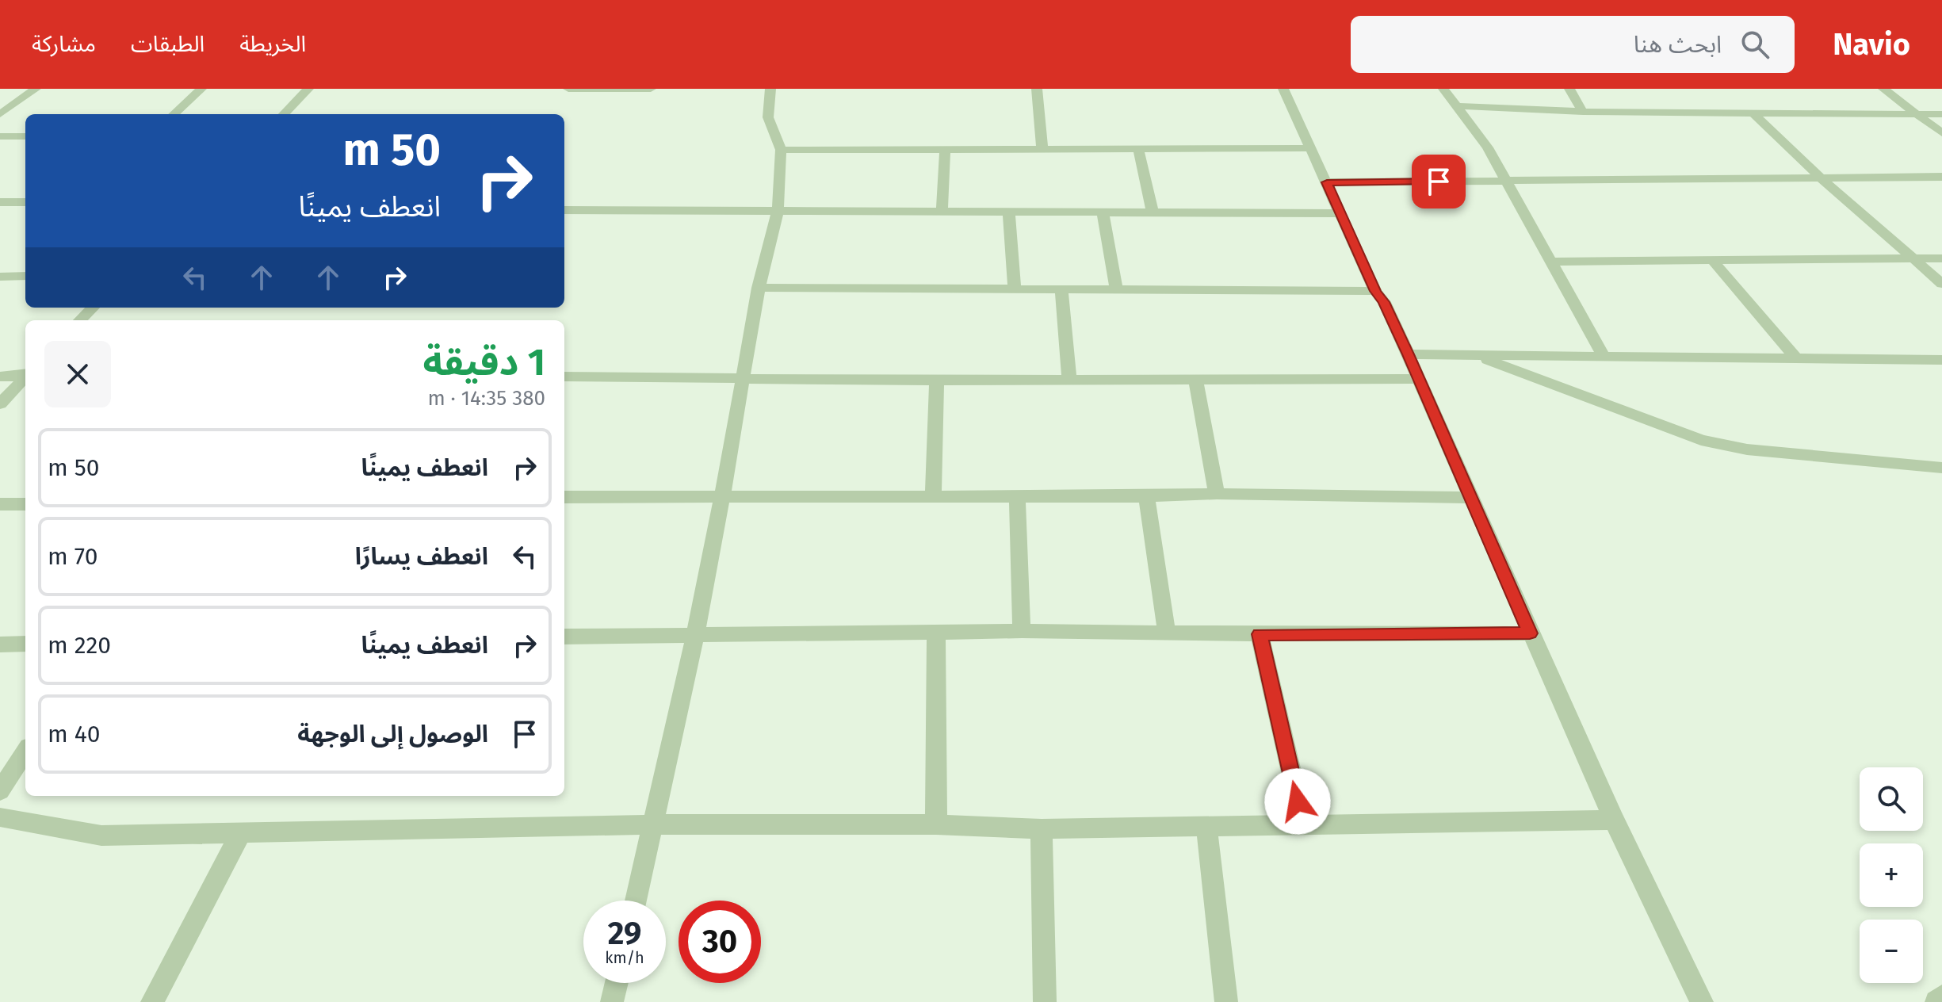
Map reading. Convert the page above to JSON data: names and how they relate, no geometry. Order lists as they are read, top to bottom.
{
  "page": {
    "header": "Navio",
    "search": "ابحث هنا",
    "nav": ["الخريطة", "الطبقات", "مشاركة"],
    "turn": ["50 m", "انعطف يمينًا"],
    "heading": ["1 دقيقة", "380 m · 14:35"],
    "list": [
      {
        "name": "انعطف يمينًا",
        "value": "50 m"
      },
      {
        "name": "انعطف يسارًا",
        "value": "70 m"
      },
      {
        "name": "انعطف يمينًا",
        "value": "220 m"
      },
      {
        "name": "الوصول إلى الوجهة",
        "value": "40 m"
      }
    ],
    "map_buttons": ["+", "−"],
    "speed": "29 km/h",
    "limit": "30"
  }
}
